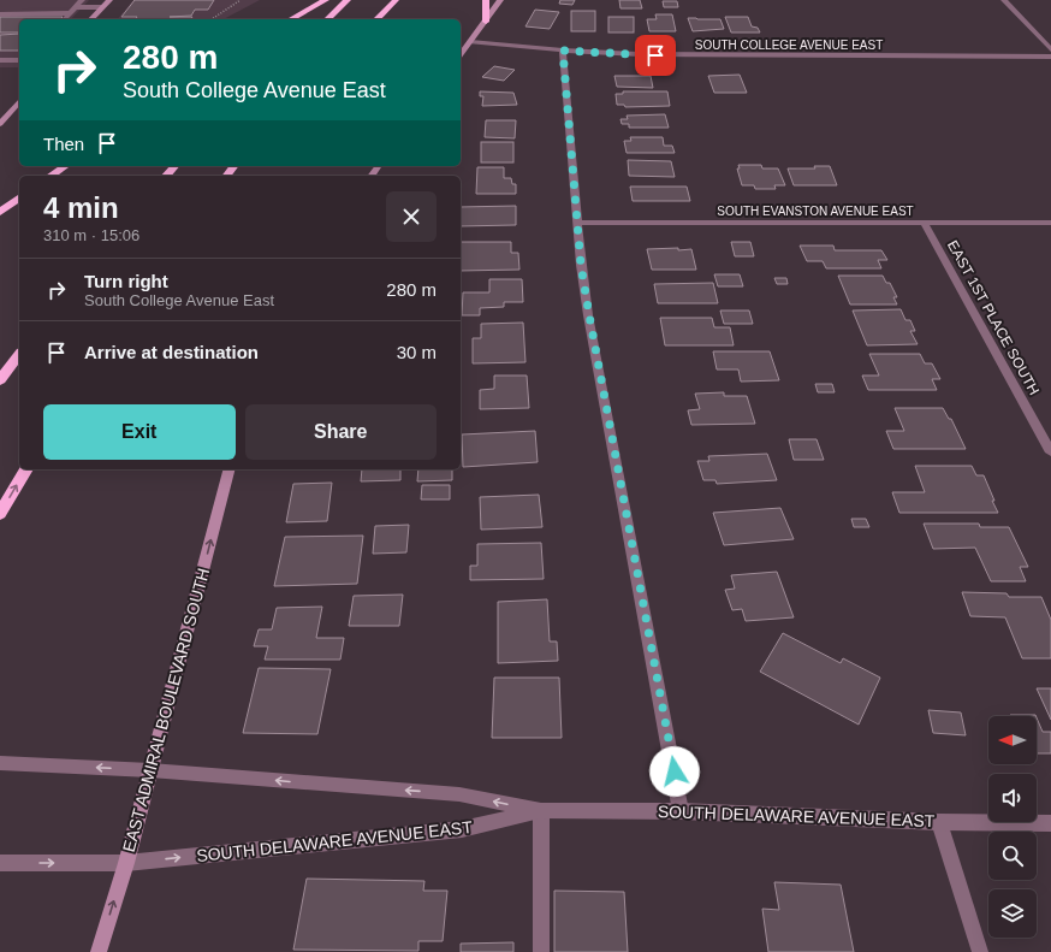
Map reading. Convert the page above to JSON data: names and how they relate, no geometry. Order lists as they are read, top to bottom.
{
  "streets": {
    "main road": ["EAST ADMIRAL BOULEVARD SOUTH"],
    "street": [
      "SOUTH COLLEGE AVENUE EAST",
      "SOUTH EVANSTON AVENUE EAST",
      "EAST 1ST PLACE SOUTH",
      "SOUTH DELAWARE AVENUE EAST"
    ]
  },
  "crossings": [
    ["SOUTH EVANSTON AVENUE EAST", "EAST 1ST PLACE SOUTH"],
    ["EAST ADMIRAL BOULEVARD SOUTH", "SOUTH DELAWARE AVENUE EAST"]
  ],
  "one_way": ["EAST ADMIRAL BOULEVARD SOUTH"],
  "north": "left",
  "page": {
    "turn": ["280 m", "South College Avenue East"],
    "then": "Then",
    "heading": ["4 min", "310 m · 15:06"],
    "list": [
      {
        "name": "Turn right",
        "note": "South College Avenue East",
        "value": "280 m"
      },
      {
        "name": "Arrive at destination",
        "value": "30 m"
      }
    ],
    "buttons": ["Exit", "Share"]
  }
}
